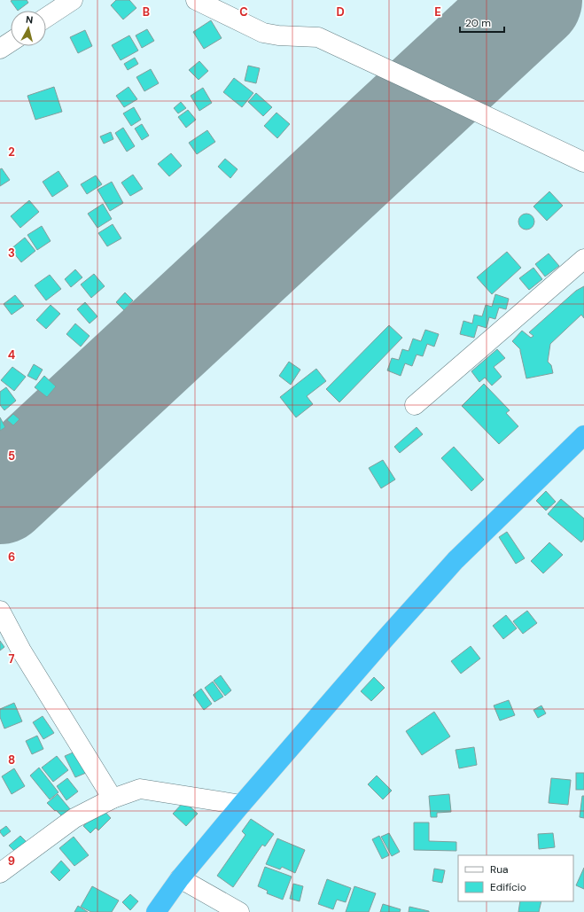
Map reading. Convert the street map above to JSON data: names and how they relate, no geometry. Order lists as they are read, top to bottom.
{
  "legend": ["Rua", "Edifício"],
  "scale_bar": "20 m",
  "north": "top",
  "grid": {
    "columns": [
      "B",
      "C",
      "D",
      "E"
    ],
    "rows": [
      "2",
      "3",
      "4",
      "5",
      "6",
      "7",
      "8",
      "9"
    ]
  }
}
